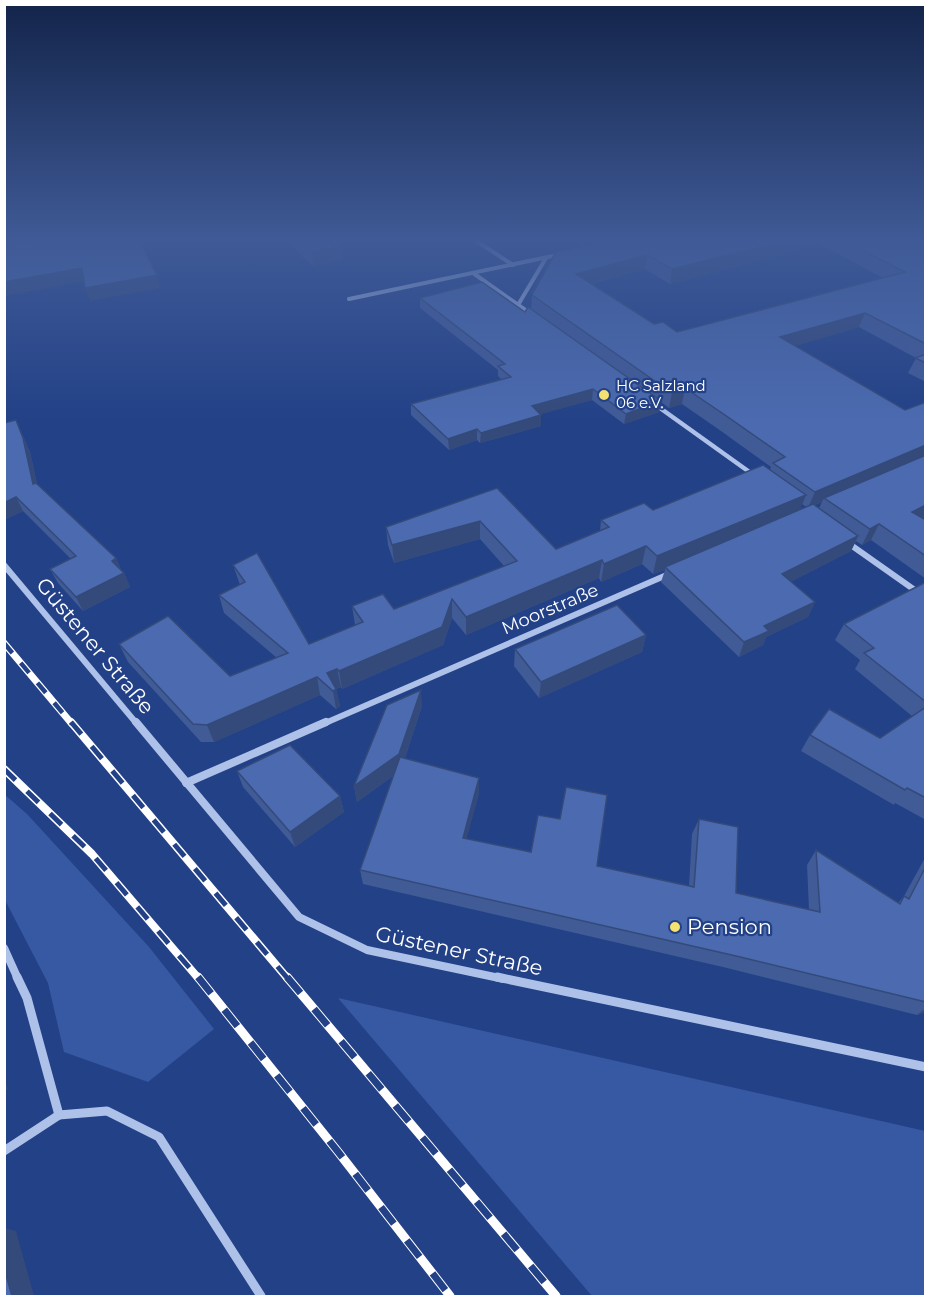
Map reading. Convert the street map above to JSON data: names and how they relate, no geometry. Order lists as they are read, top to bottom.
{
  "streets": {
    "street": ["Moorstraße", "Güstener Straße"]
  },
  "crossings": [
    ["Moorstraße", "Güstener Straße"]
  ],
  "places": ["HC Salzland 06 e.V.", "Pension"]
}
